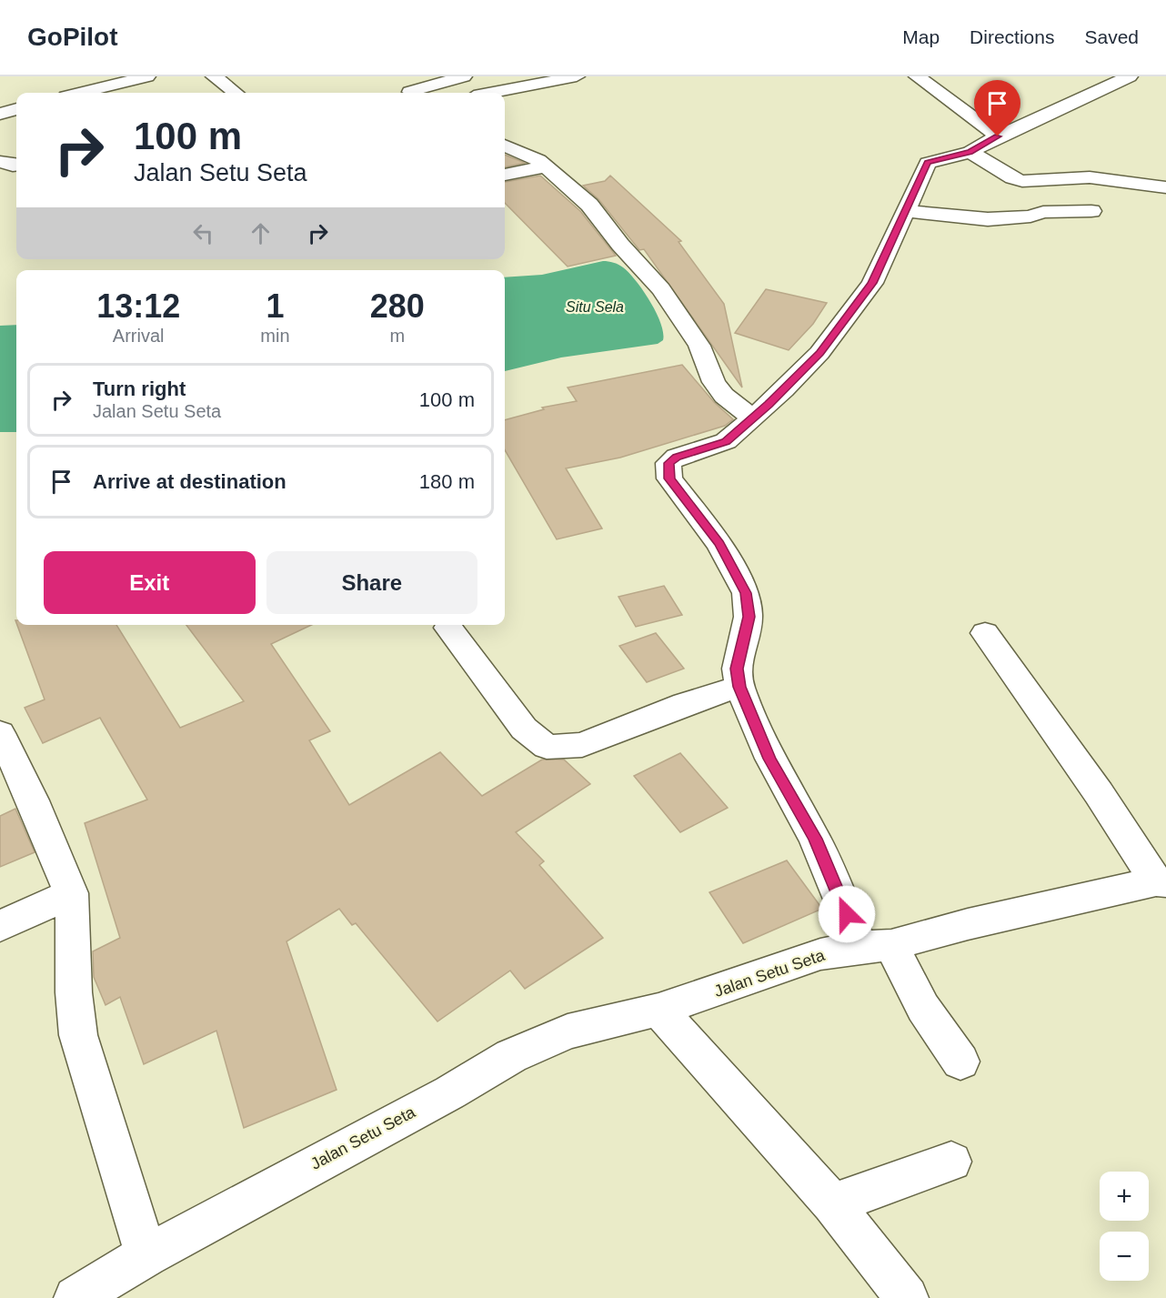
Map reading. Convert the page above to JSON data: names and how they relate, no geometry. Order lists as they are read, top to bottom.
{
  "streets": {
    "street": ["Jalan Setu Seta"]
  },
  "water": ["Situ Sela"],
  "page": {
    "header": "GoPilot",
    "nav": ["Map", "Directions", "Saved"],
    "turn": ["100 m", "Jalan Setu Seta"],
    "eta": [
      "13:12",
      "Arrival",
      "1",
      "min",
      "280",
      "m"
    ],
    "list": [
      {
        "name": "Turn right",
        "note": "Jalan Setu Seta",
        "value": "100 m"
      },
      {
        "name": "Arrive at destination",
        "value": "180 m"
      }
    ],
    "buttons": ["Exit", "Share"],
    "map_buttons": ["+", "−"]
  }
}
